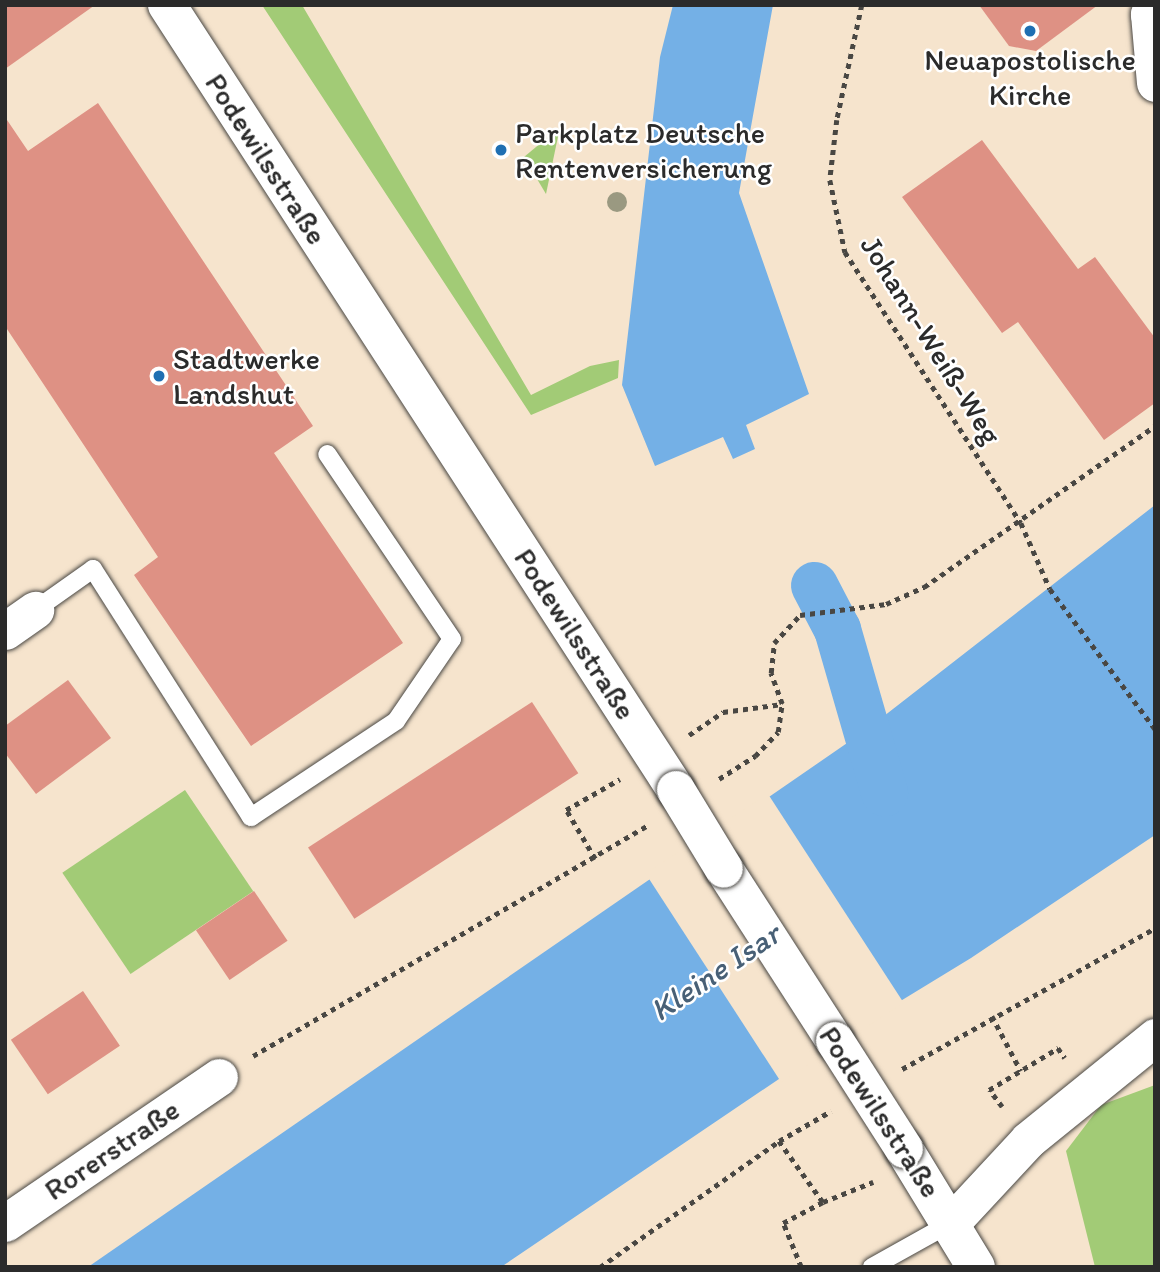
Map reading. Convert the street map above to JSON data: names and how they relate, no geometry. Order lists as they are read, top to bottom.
{
  "streets": {
    "main road": ["Podewilsstraße"],
    "street": ["Rorerstraße"],
    "path": ["Johann-Weiß-Weg"]
  },
  "water": ["Kleine Isar"],
  "places": ["Neuapostolische Kirche", "Parkplatz Deutsche Rentenversicherung", "Stadtwerke Landshut"]
}
